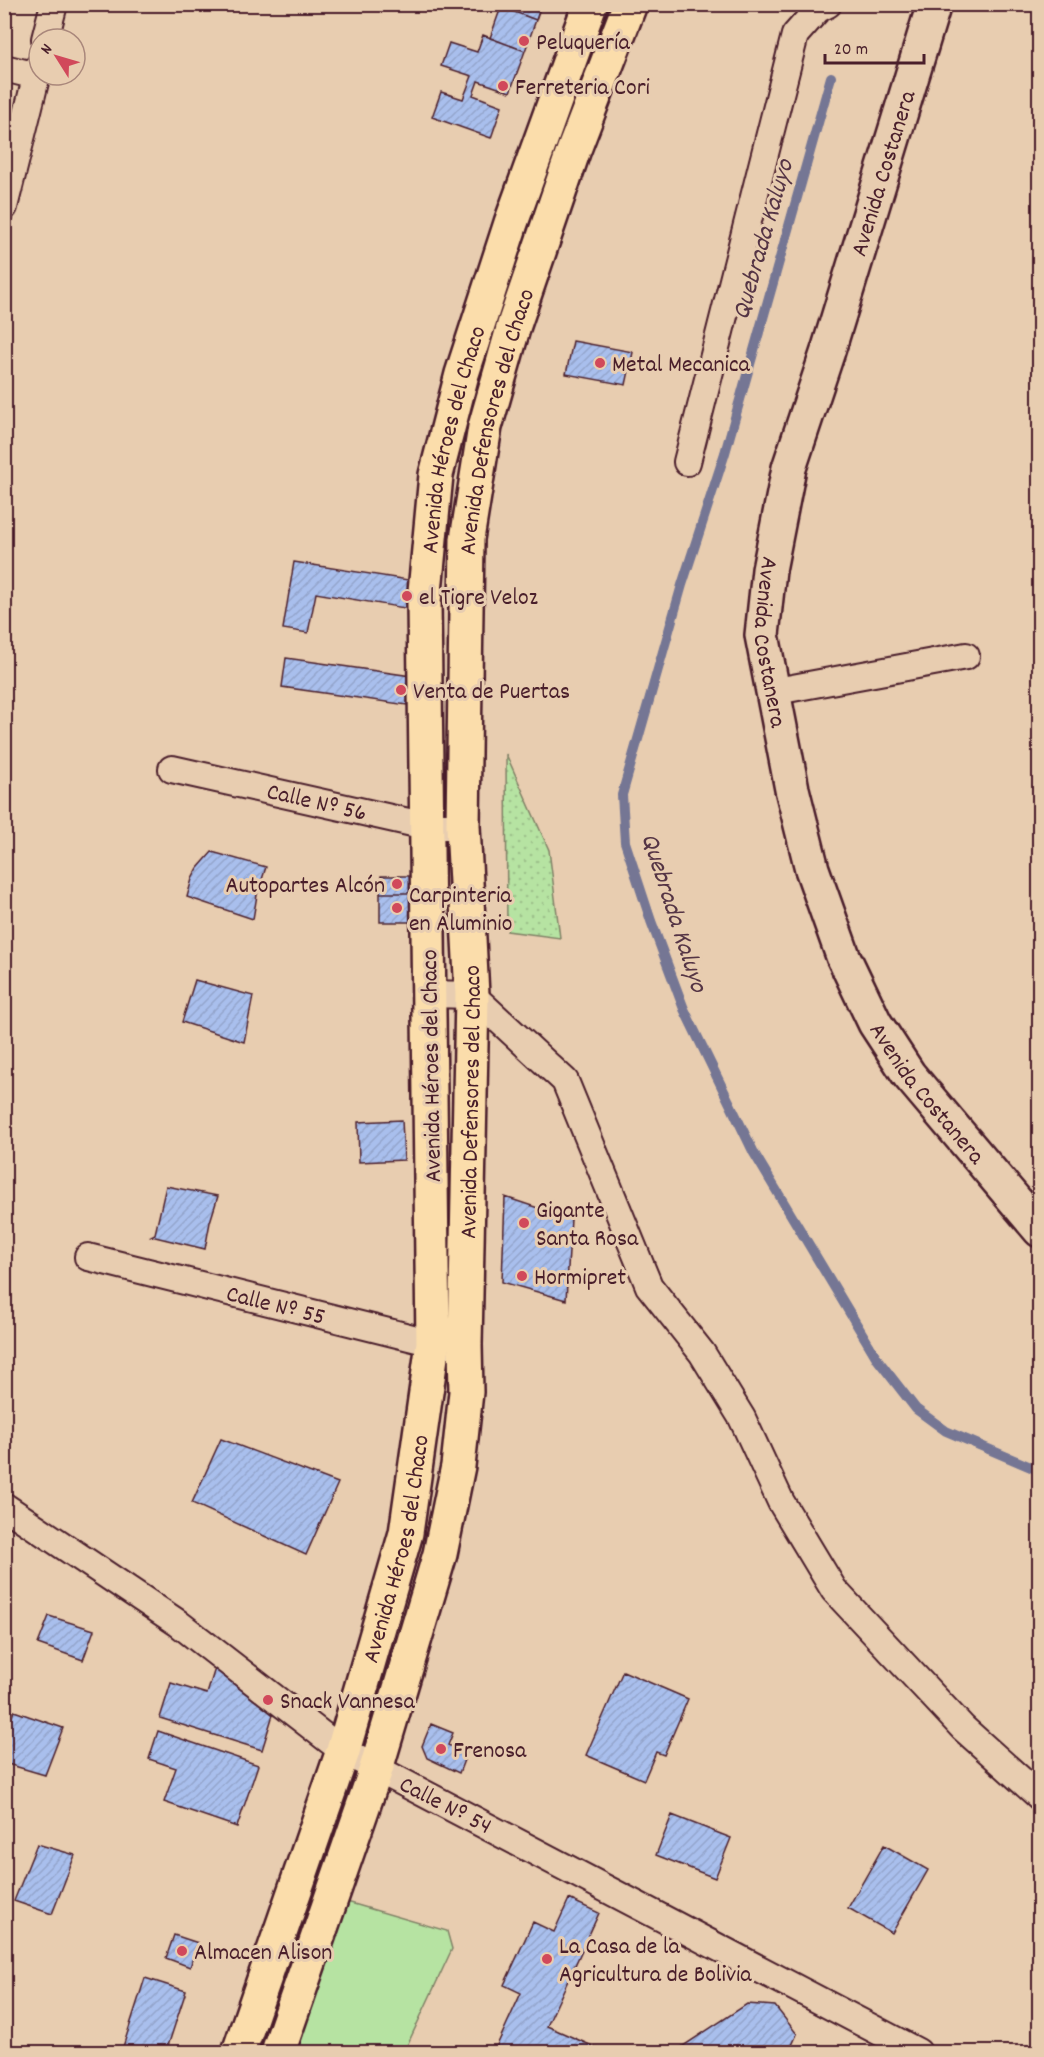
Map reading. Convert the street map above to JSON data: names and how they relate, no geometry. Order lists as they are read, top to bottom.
{
  "streets": {
    "main road": ["Avenida Costanera", "Avenida Defensores del Chaco", "Avenida Héroes del Chaco"],
    "street": ["Calle Nº 56", "Calle Nº 55", "Calle Nº 54"]
  },
  "crossings": [
    ["Avenida Defensores del Chaco", "Avenida Héroes del Chaco"],
    ["Avenida Defensores del Chaco", "Calle Nº 56"],
    ["Avenida Defensores del Chaco", "Calle Nº 55"],
    ["Avenida Defensores del Chaco", "Calle Nº 54"],
    ["Avenida Héroes del Chaco", "Calle Nº 56"],
    ["Avenida Héroes del Chaco", "Calle Nº 55"],
    ["Avenida Héroes del Chaco", "Calle Nº 54"]
  ],
  "water": ["Quebrada Kaluyo"],
  "places": [
    "Peluquería",
    "Ferreteria Cori",
    "Metal Mecanica",
    "el Tigre Veloz",
    "Venta de Puertas",
    "Autopartes Alcón",
    "Carpinteria en Aluminio",
    "Gigante Santa Rosa",
    "Hormipret",
    "Snack Vannesa",
    "Frenosa",
    "Almacen Alison",
    "La Casa de la Agricultura de Bolivia"
  ],
  "scale_bar": "20 m",
  "north": "top left"
}
